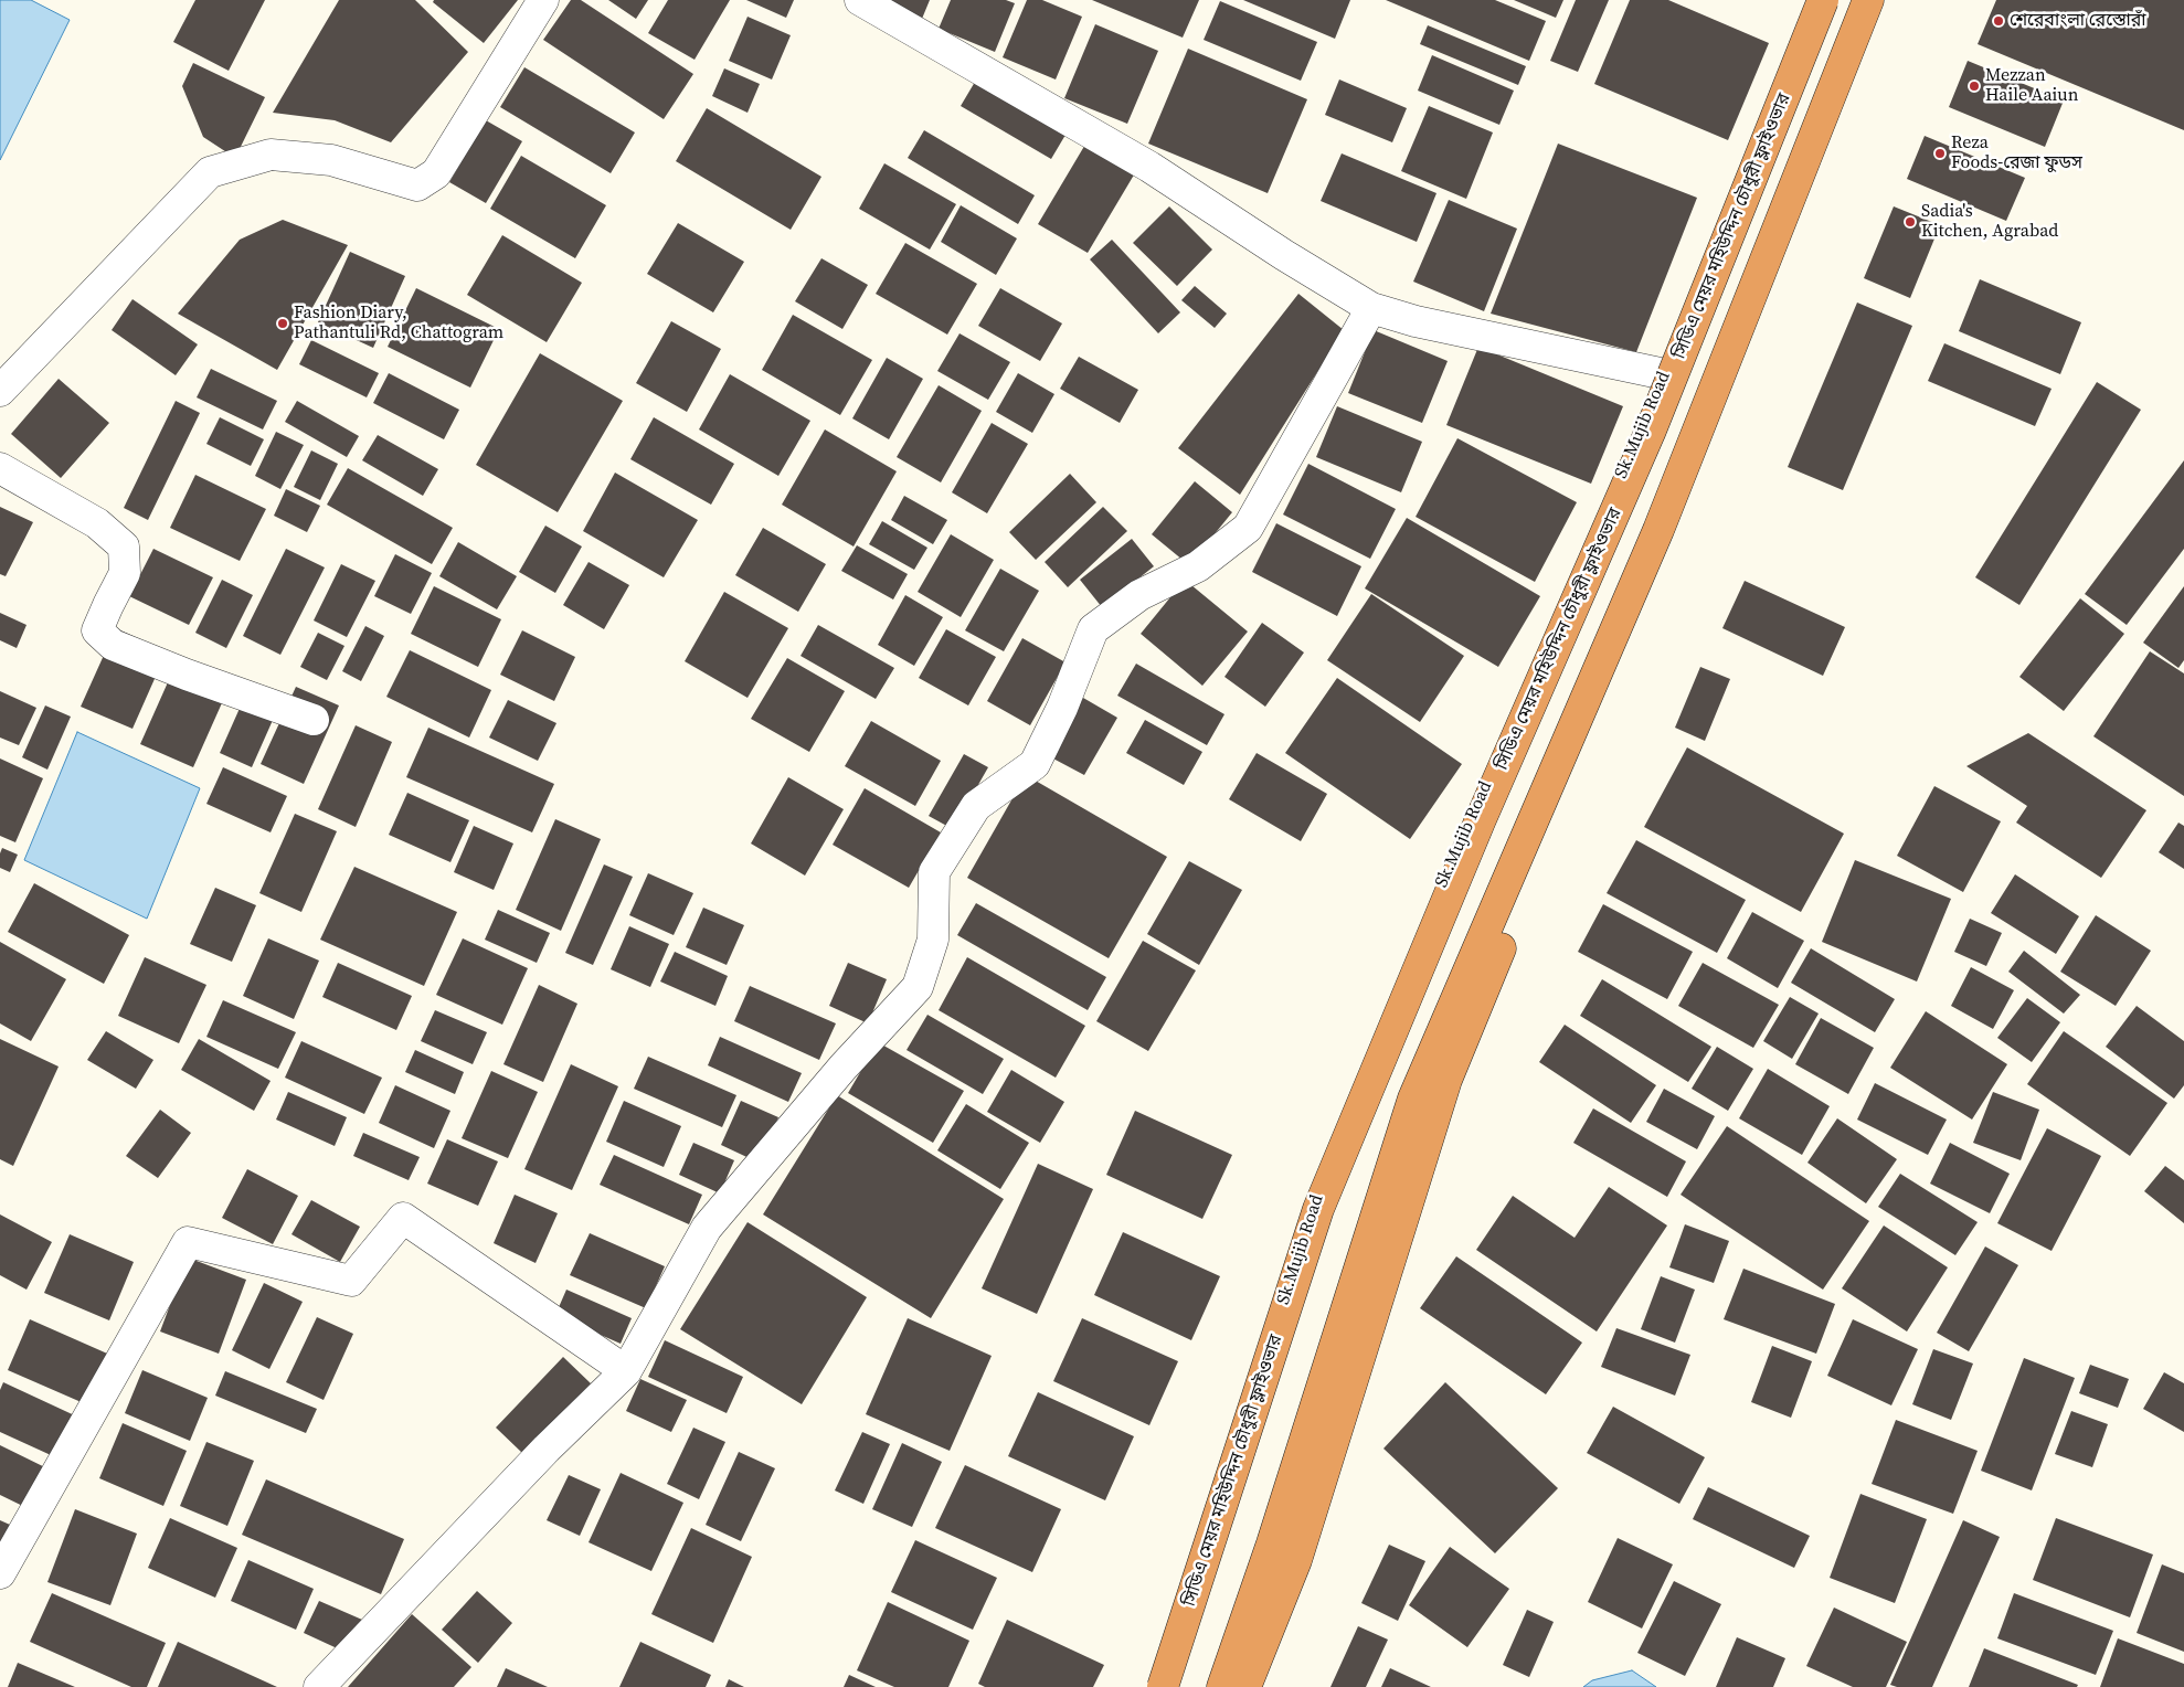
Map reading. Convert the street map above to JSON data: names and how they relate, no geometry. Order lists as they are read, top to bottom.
{
  "streets": {
    "highway": ["সিডিএ মেয়র মহিউদ্দিন চৌধুরী ফ্লাইওভার", "Sk.Mujib Road"]
  },
  "places": [
    "শেরেবাংলা রেস্তোরাঁ",
    "Mezzan Haile Aaiun",
    "Reza Foods-রেজা ফুডস",
    "Sadia's Kitchen, Agrabad",
    "Fashion Diary, Pathantuli Rd, Chattogram"
  ]
}
